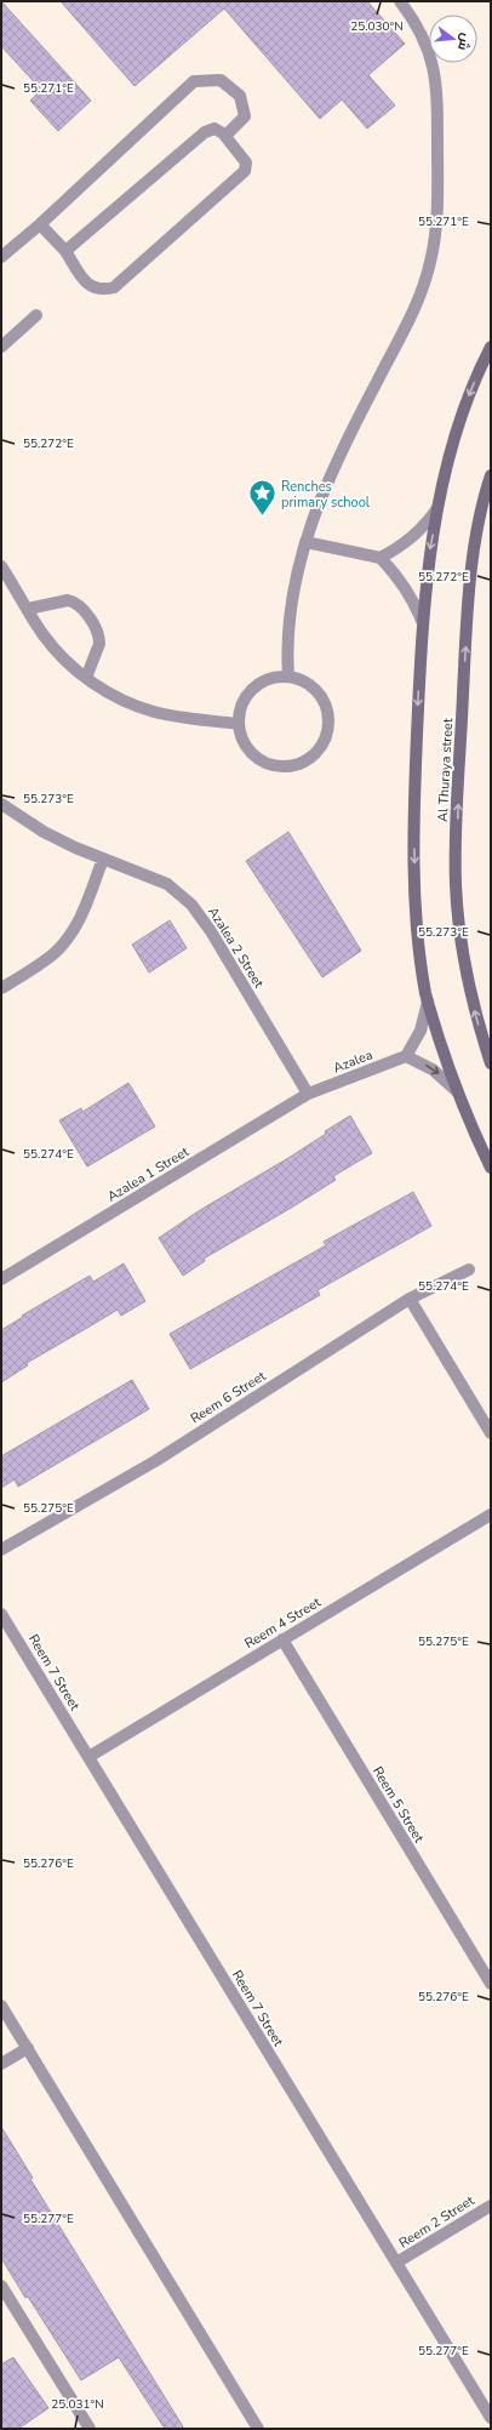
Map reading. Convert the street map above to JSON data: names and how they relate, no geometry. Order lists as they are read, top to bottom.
{
  "streets": {
    "street": [
      "Al Thuraya street",
      "Azalea 2 Street",
      "Azalea",
      "Azalea 1 Street",
      "Reem 6 Street",
      "Reem 4 Street",
      "Reem 7 Street",
      "Reem 5 Street",
      "Reem 2 Street"
    ]
  },
  "crossings": [
    ["Azalea 2 Street", "Azalea"],
    ["Azalea 2 Street", "Azalea 1 Street"],
    ["Azalea", "Azalea 1 Street"],
    ["Reem 4 Street", "Reem 7 Street"],
    ["Reem 4 Street", "Reem 5 Street"],
    ["Reem 7 Street", "Reem 2 Street"]
  ],
  "places": {
    "place": ["Renches primary school"]
  },
  "north": "right",
  "coordinates": [
    "25.030°N",
    "55.271°E",
    "55.272°E",
    "55.273°E",
    "55.274°E",
    "55.275°E",
    "55.276°E",
    "55.277°E",
    "25.031°N"
  ]
}
